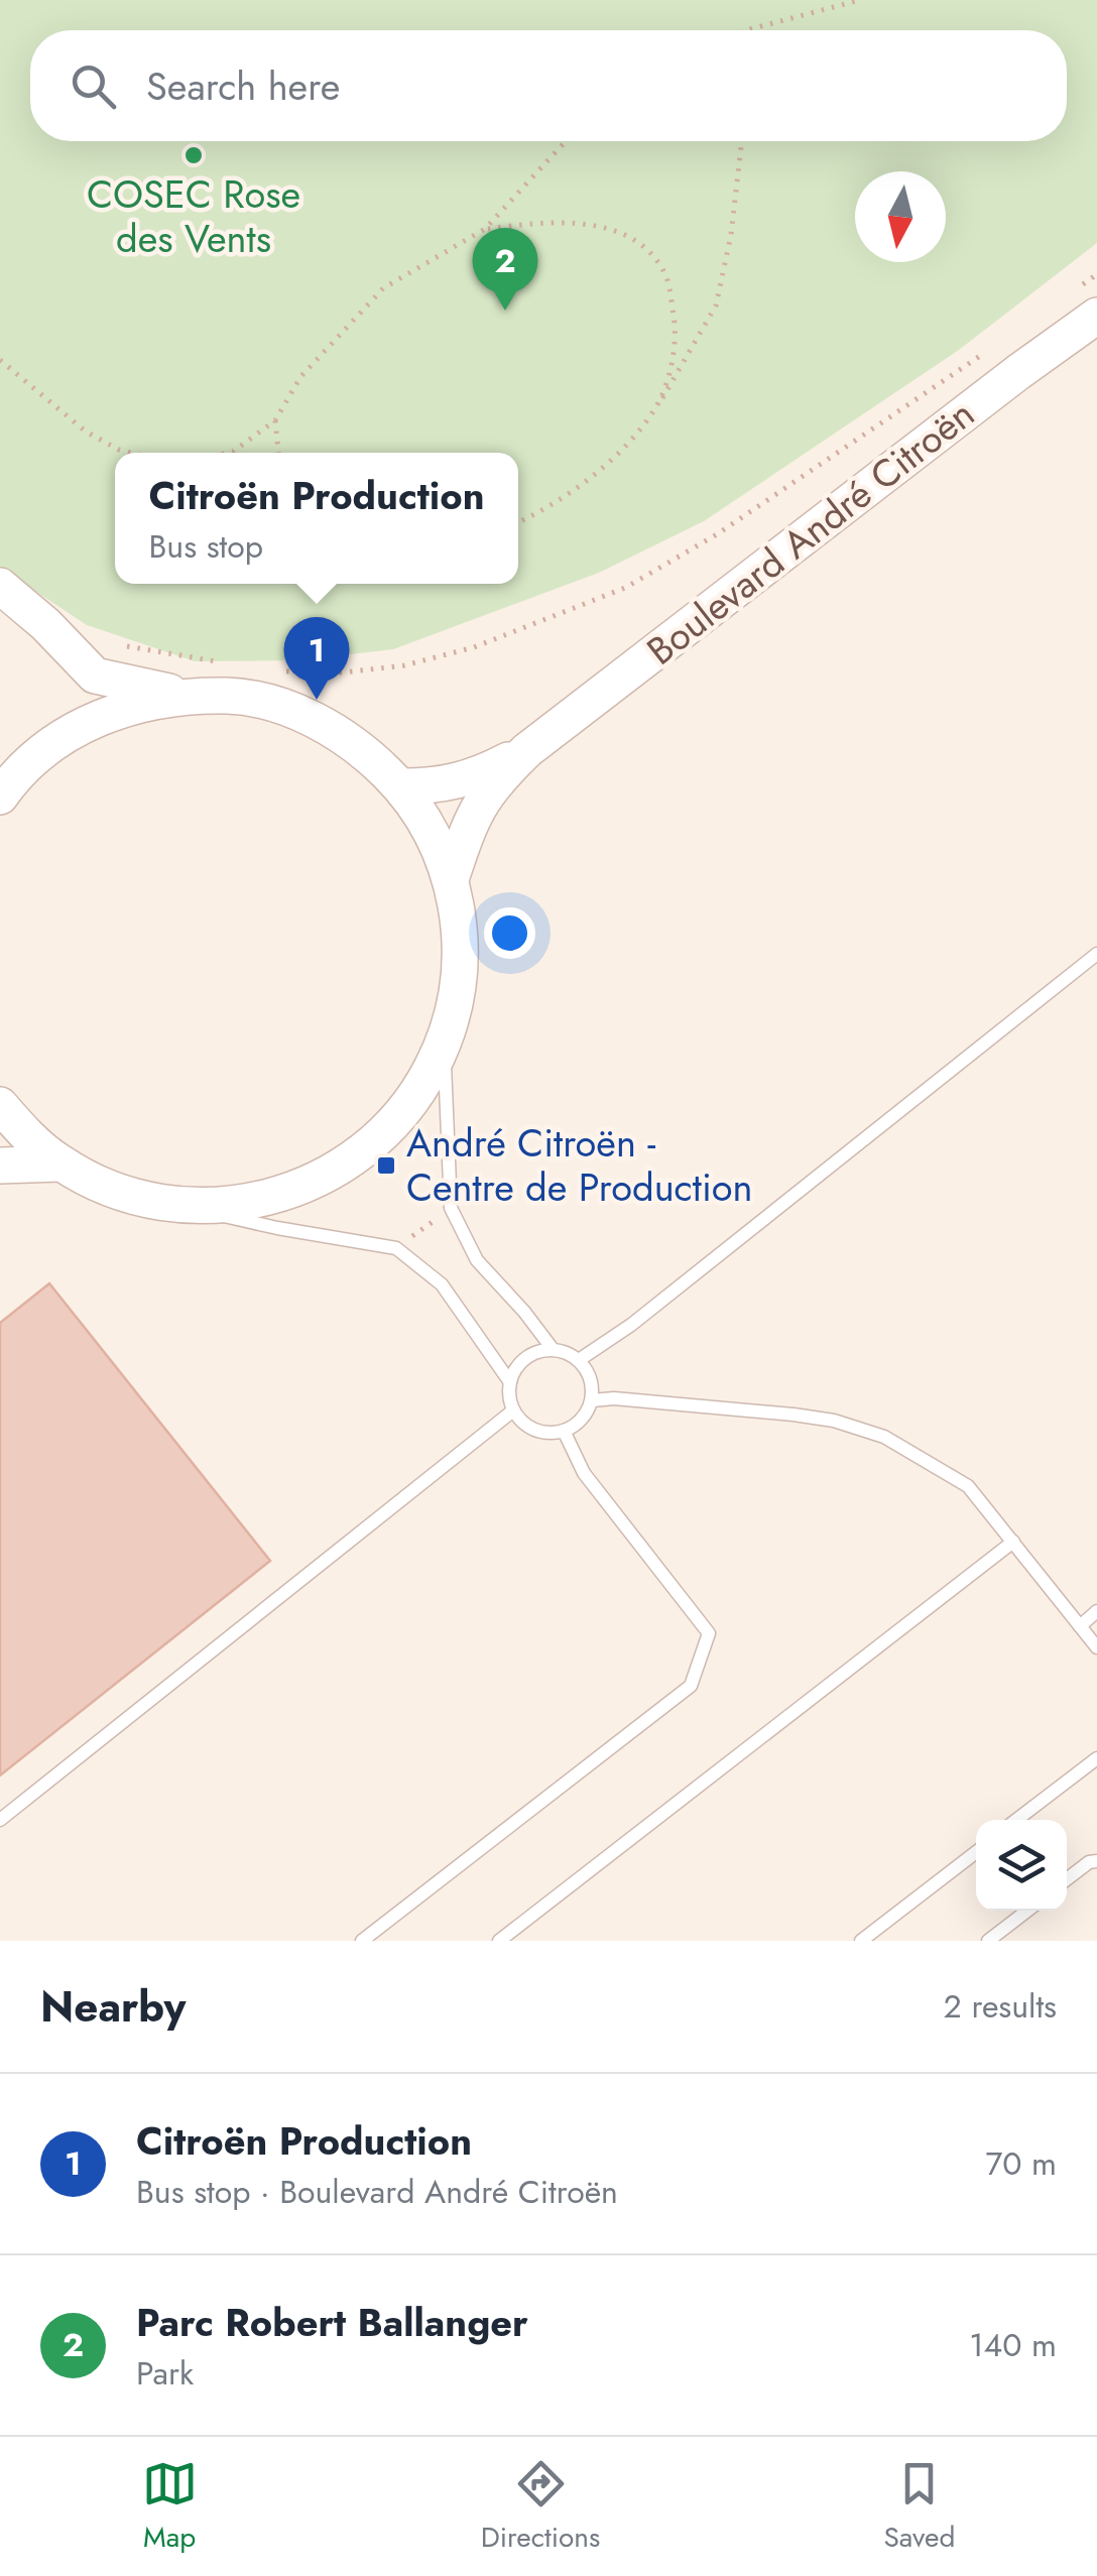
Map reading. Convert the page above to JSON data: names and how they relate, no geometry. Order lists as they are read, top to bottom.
{
  "streets": {
    "main road": ["Boulevard André Citroën"]
  },
  "places": {
    "other": ["COSEC Rose des Vents"],
    "transit": ["André Citroën - Centre de Production"]
  },
  "north": "bottom",
  "page": {
    "search": "Search here",
    "pins": ["2", "1"],
    "popup": ["Citroën Production", "Bus stop"],
    "heading": ["Nearby", "2 results"],
    "list": [
      {
        "mark": "1",
        "name": "Citroën Production",
        "note": "Bus stop · Boulevard André Citroën",
        "value": "70 m"
      },
      {
        "mark": "2",
        "name": "Parc Robert Ballanger",
        "note": "Park",
        "value": "140 m"
      }
    ],
    "nav": ["Map", "Directions", "Saved"]
  }
}
